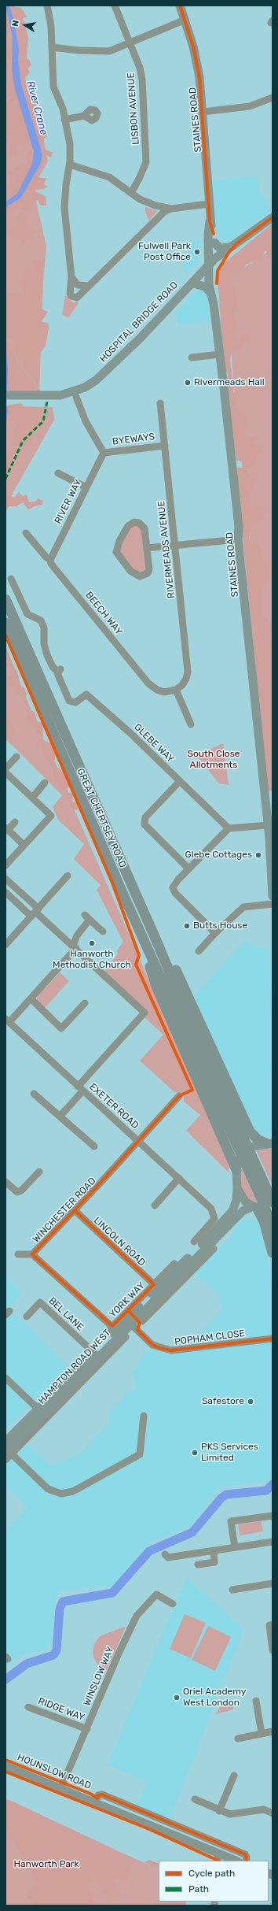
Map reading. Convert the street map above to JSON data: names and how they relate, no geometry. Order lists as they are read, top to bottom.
{
  "streets": {
    "highway": ["GREAT CHERTSEY ROAD"],
    "main road": [
      "STAINES ROAD",
      "HOSPITAL BRIDGE ROAD",
      "HAMPTON ROAD WEST",
      "HOUNSLOW ROAD"
    ],
    "street": [
      "LISBON AVENUE",
      "BYEWAYS",
      "RIVER WAY",
      "RIVERMEADS AVENUE",
      "BEECH WAY",
      "GLEBE WAY",
      "EXETER ROAD",
      "WINCHESTER ROAD",
      "LINCOLN ROAD",
      "YORK WAY",
      "BEL LANE",
      "POPHAM CLOSE",
      "WINSLOW WAY",
      "RIDGE WAY"
    ]
  },
  "crossings": [
    ["STAINES ROAD", "HOSPITAL BRIDGE ROAD"],
    ["BYEWAYS", "RIVER WAY"],
    ["BYEWAYS", "RIVERMEADS AVENUE"],
    ["RIVER WAY", "BEECH WAY"],
    ["RIVERMEADS AVENUE", "BEECH WAY"],
    ["EXETER ROAD", "WINCHESTER ROAD"],
    ["EXETER ROAD", "HAMPTON ROAD WEST"],
    ["WINCHESTER ROAD", "LINCOLN ROAD"],
    ["WINCHESTER ROAD", "YORK WAY"],
    ["WINCHESTER ROAD", "HAMPTON ROAD WEST"],
    ["LINCOLN ROAD", "YORK WAY"],
    ["YORK WAY", "HAMPTON ROAD WEST"],
    ["BEL LANE", "HAMPTON ROAD WEST"],
    ["POPHAM CLOSE", "HAMPTON ROAD WEST"],
    ["WINSLOW WAY", "RIDGE WAY"],
    ["WINSLOW WAY", "HOUNSLOW ROAD"]
  ],
  "water": ["River Crane"],
  "parks": ["South Close Allotments", "Hanworth Park"],
  "places": [
    "Fulwell Park Post Office",
    "Rivermeads Hall",
    "Glebe Cottages",
    "Butts House",
    "Hanworth Methodist Church",
    "Safestore",
    "PKS Services Limited",
    "Oriel Academy West London"
  ],
  "legend": ["Cycle path", "Path"],
  "north": "left"
}
